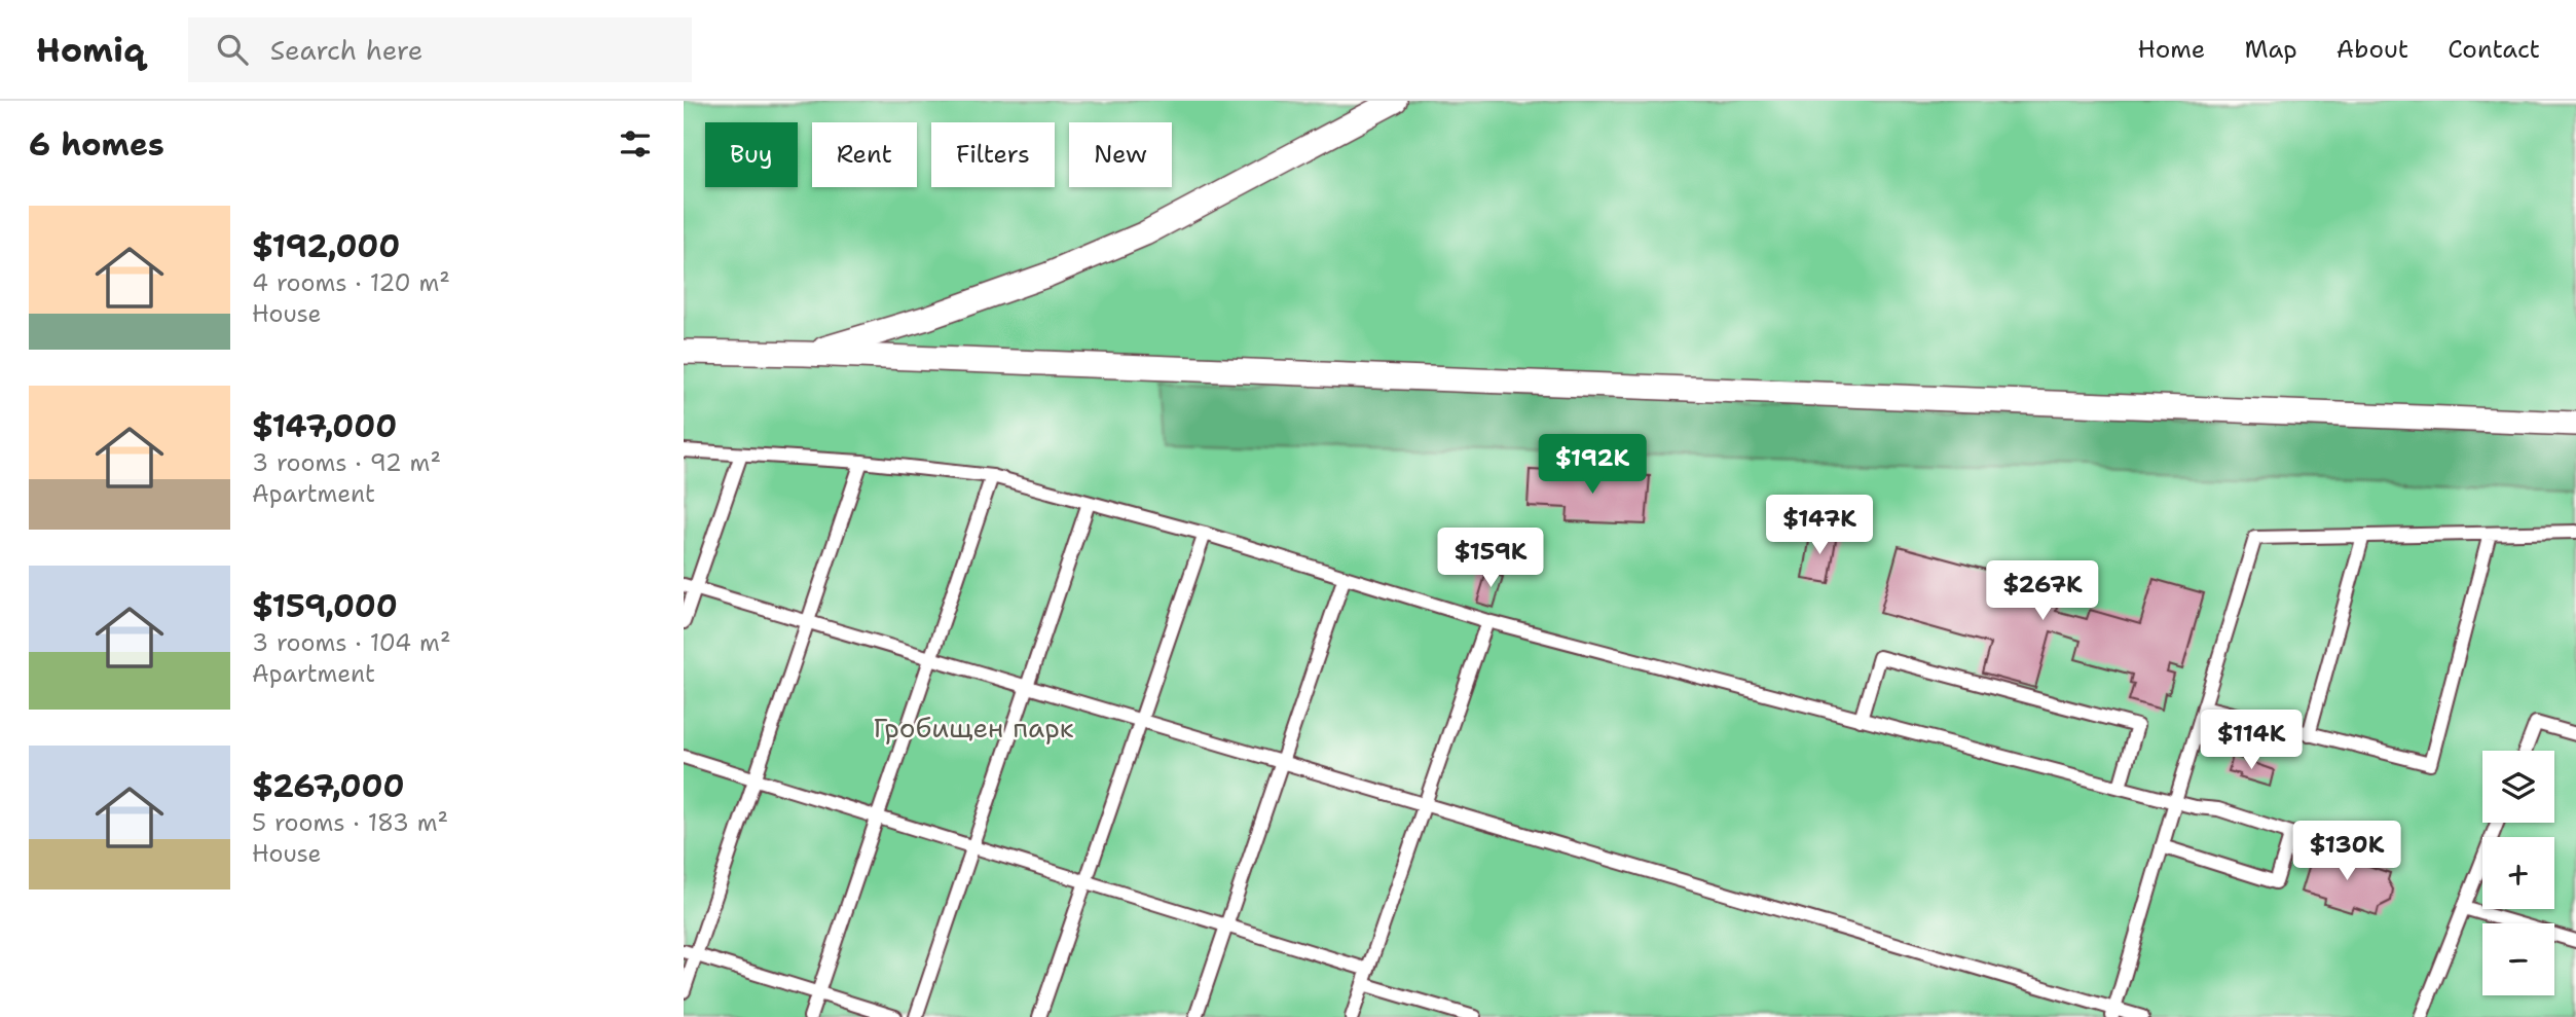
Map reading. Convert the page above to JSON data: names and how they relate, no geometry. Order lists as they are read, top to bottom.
{
  "parks": ["Гробищен парк"],
  "page": {
    "header": "Homiq",
    "search": "Search here",
    "nav": [
      "Home",
      "Map",
      "About",
      "Contact"
    ],
    "heading": "6 homes",
    "chip": [
      "Buy",
      "Rent",
      "Filters",
      "New"
    ],
    "list": [
      {
        "name": "$192,000",
        "note": "4 rooms · 120 m² · House"
      },
      {
        "name": "$147,000",
        "note": "3 rooms · 92 m² · Apartment"
      },
      {
        "name": "$159,000",
        "note": "3 rooms · 104 m² · Apartment"
      },
      {
        "name": "$267,000",
        "note": "5 rooms · 183 m² · House"
      }
    ],
    "price": [
      "$192K",
      "$147K",
      "$159K",
      "$267K",
      "$114K",
      "$130K"
    ],
    "map_buttons": ["+", "−"]
  }
}
